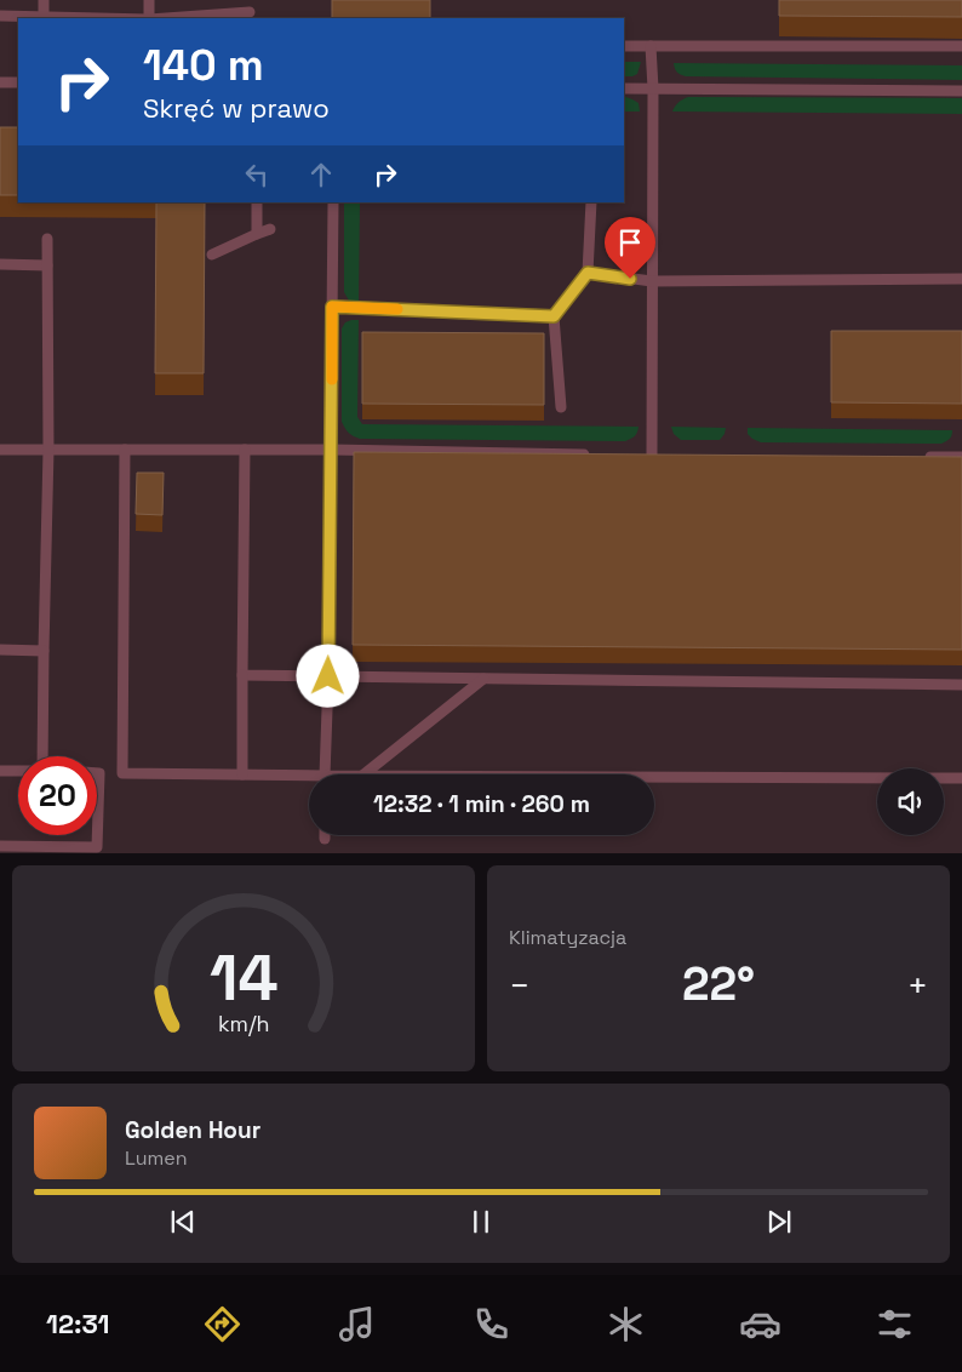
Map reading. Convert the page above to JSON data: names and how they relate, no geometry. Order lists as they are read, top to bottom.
{
  "page": {
    "turn": ["140 m", "Skręć w prawo"],
    "limit": "20",
    "trip": "12:32 · 1 min · 260 m",
    "tile": "Klimatyzacja",
    "heat": ["−", "22°", "+"],
    "song": ["Golden Hour", "Lumen"],
    "tabs": "12:31",
    "gauge": ["14", "km/h"]
  }
}
